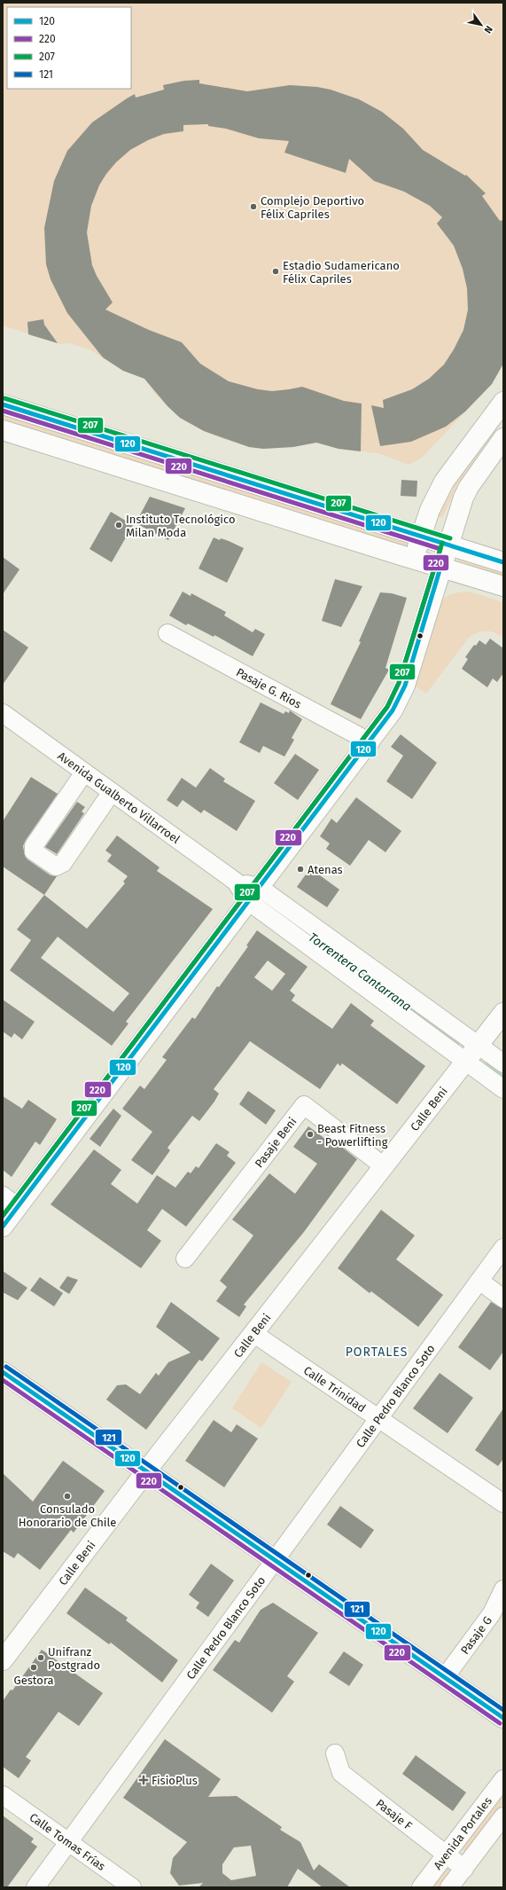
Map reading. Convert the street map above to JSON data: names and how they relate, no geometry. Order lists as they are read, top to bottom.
{
  "streets": {
    "main road": ["Calle Beni"],
    "street": [
      "Pasaje G. Rios",
      "Avenida Gualberto Villarroel",
      "Pasaje Beni",
      "Calle Trinidad",
      "Calle Pedro Blanco Soto",
      "Pasaje G",
      "Pasaje F",
      "Avenida Portales",
      "Calle Tomas Frías"
    ]
  },
  "crossings": [
    ["Avenida Gualberto Villarroel", "Calle Beni"],
    ["Calle Beni", "Pasaje Beni"],
    ["Calle Beni", "Calle Trinidad"],
    ["Calle Trinidad", "Calle Pedro Blanco Soto"],
    ["Calle Pedro Blanco Soto", "Calle Tomas Frías"],
    ["Pasaje F", "Avenida Portales"]
  ],
  "districts": ["PORTALES"],
  "water": ["Torrentera Cantarrana"],
  "places": {
    "other": [
      "Complejo Deportivo Félix Capriles",
      "Estadio Sudamericano Félix Capriles",
      "Instituto Tecnológico Milan Moda",
      "Atenas",
      "Beast Fitness - Powerlifting",
      "Consulado Honorario de Chile",
      "Unifranz Postgrado",
      "Gestora"
    ],
    "health": ["FisioPlus"]
  },
  "lines": [
    "transit line 207",
    "transit line 120",
    "transit line 220",
    "transit line 121"
  ],
  "legend": [
    "120",
    "220",
    "207",
    "121"
  ],
  "north": "bottom right"
}
